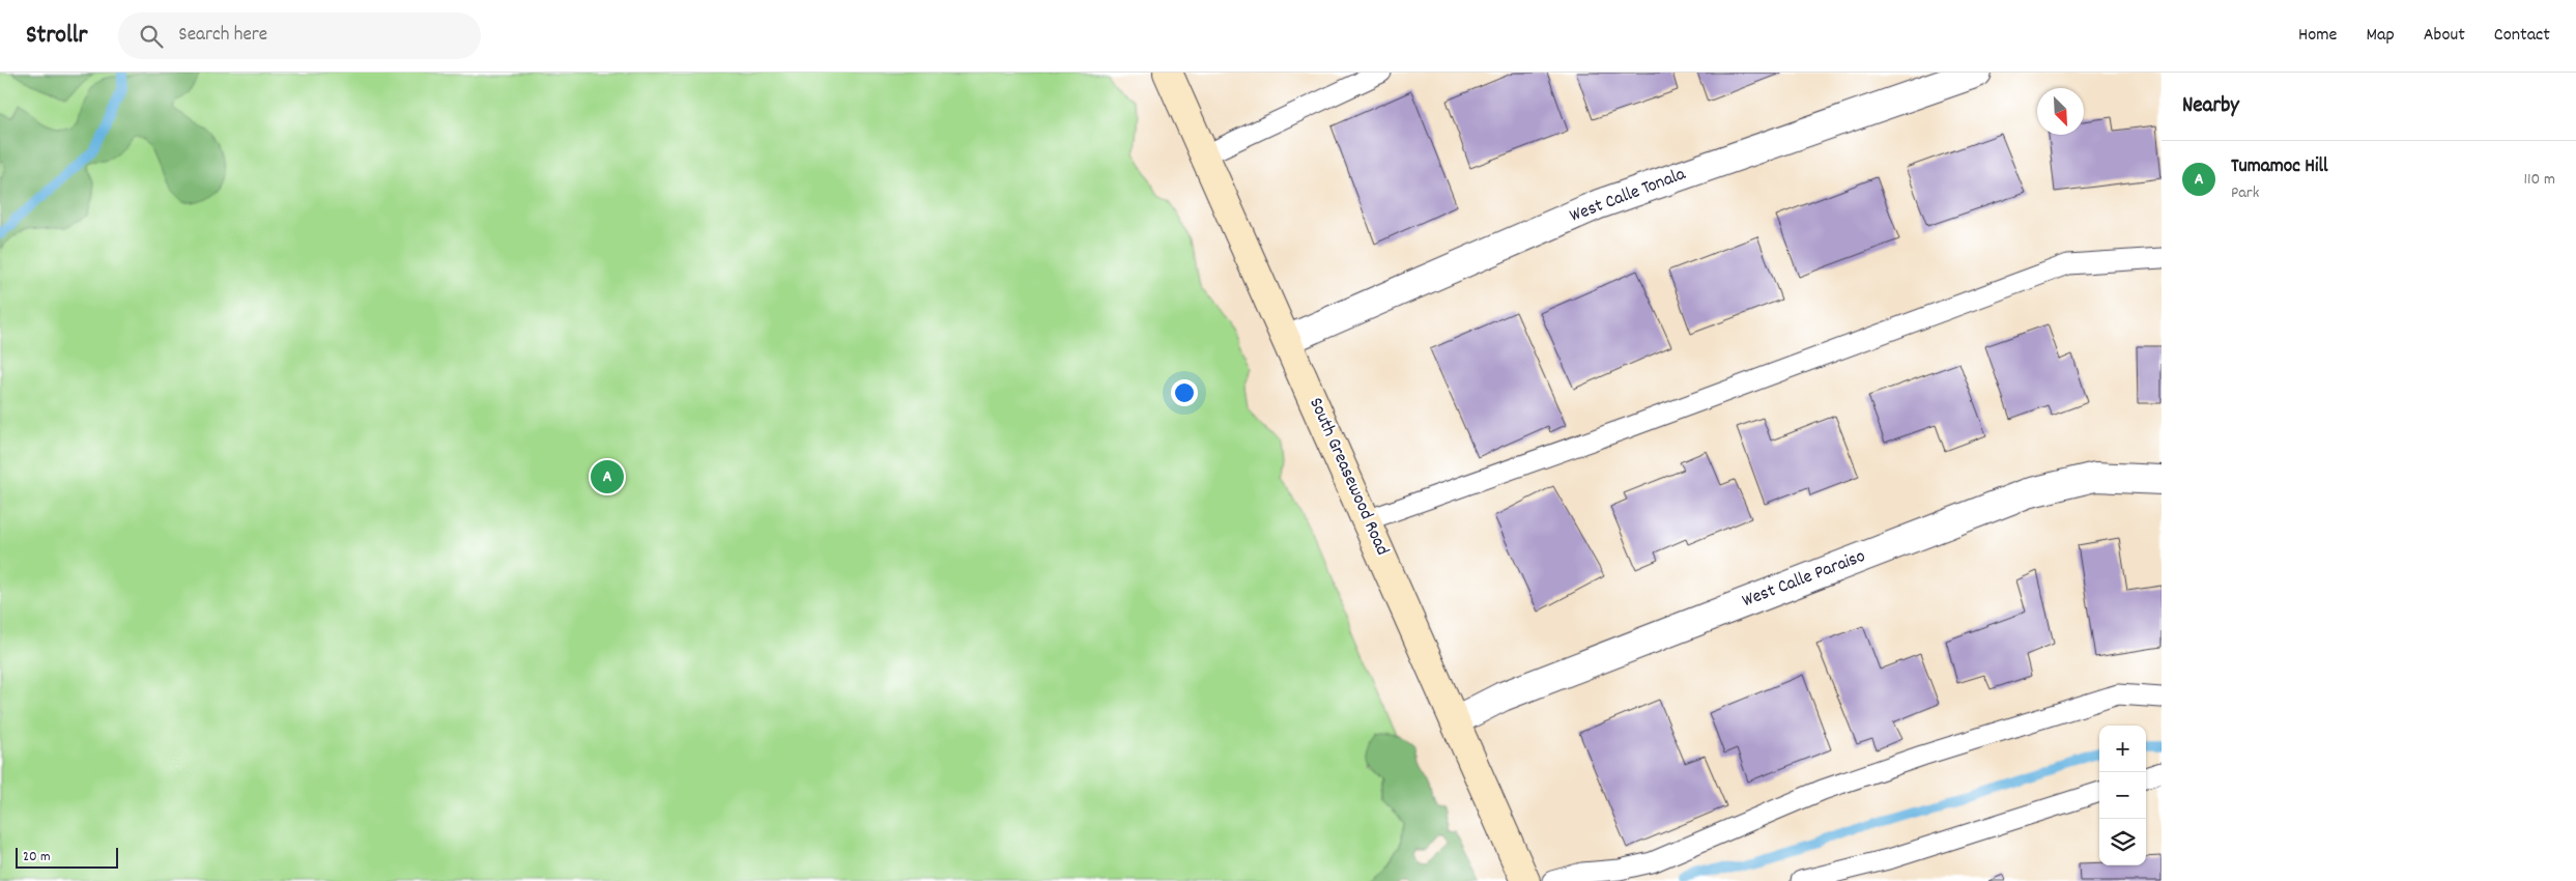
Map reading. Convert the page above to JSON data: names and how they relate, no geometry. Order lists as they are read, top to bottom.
{
  "streets": {
    "main road": ["South Greasewood Road"],
    "street": ["West Calle Tonala", "West Calle Paraiso"]
  },
  "crossings": [
    ["West Calle Tonala", "South Greasewood Road"],
    ["South Greasewood Road", "West Calle Paraiso"]
  ],
  "scale_bar": "20 m",
  "north": "bottom right",
  "page": {
    "header": "Strollr",
    "search": "Search here",
    "nav": [
      "Home",
      "Map",
      "About",
      "Contact"
    ],
    "heading": "Nearby",
    "list": [
      {
        "mark": "A",
        "name": "Tumamoc Hill",
        "note": "Park",
        "value": "110 m"
      }
    ],
    "pins": "A",
    "map_buttons": ["+", "−"],
    "scale": "20 m"
  }
}
